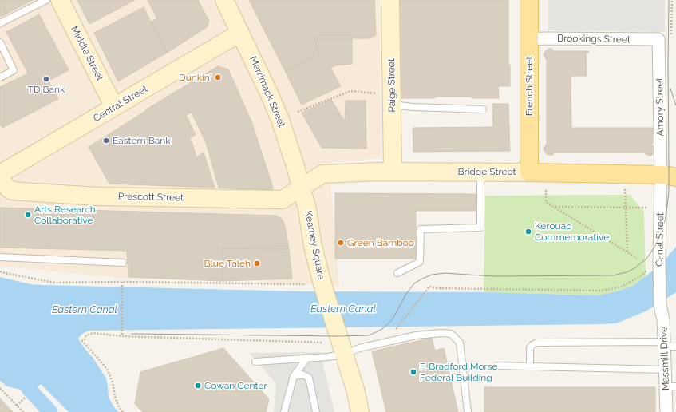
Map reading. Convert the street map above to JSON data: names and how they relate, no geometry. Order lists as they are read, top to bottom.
{
  "streets": {
    "main road": [
      "Middle Street",
      "Paige Street",
      "French Street",
      "Merrimack Street",
      "Central Street",
      "Bridge Street",
      "Prescott Street",
      "Kearney Square"
    ],
    "street": [
      "Brookings Street",
      "Amory Street",
      "Canal Street",
      "Massmill Drive"
    ]
  },
  "crossings": [
    ["Brookings Street", "French Street"],
    ["Brookings Street", "Amory Street"],
    ["Middle Street", "Central Street"],
    ["Paige Street", "Bridge Street"],
    ["French Street", "Bridge Street"],
    ["Merrimack Street", "Central Street"],
    ["Merrimack Street", "Bridge Street"],
    ["Merrimack Street", "Prescott Street"],
    ["Merrimack Street", "Kearney Square"],
    ["Amory Street", "Bridge Street"],
    ["Amory Street", "Canal Street"],
    ["Bridge Street", "Prescott Street"],
    ["Bridge Street", "Canal Street"],
    ["Bridge Street", "Kearney Square"],
    ["Prescott Street", "Kearney Square"],
    ["Canal Street", "Massmill Drive"]
  ],
  "water": ["Eastern Canal"],
  "places": [
    "Dunkin'",
    "TD Bank",
    "Eastern Bank",
    "Arts Research Collaborative",
    "Kerouac Commemorative",
    "Green Bamboo",
    "Blue Taleh",
    "F. Bradford Morse Federal Building",
    "Cowan Center"
  ]
}
